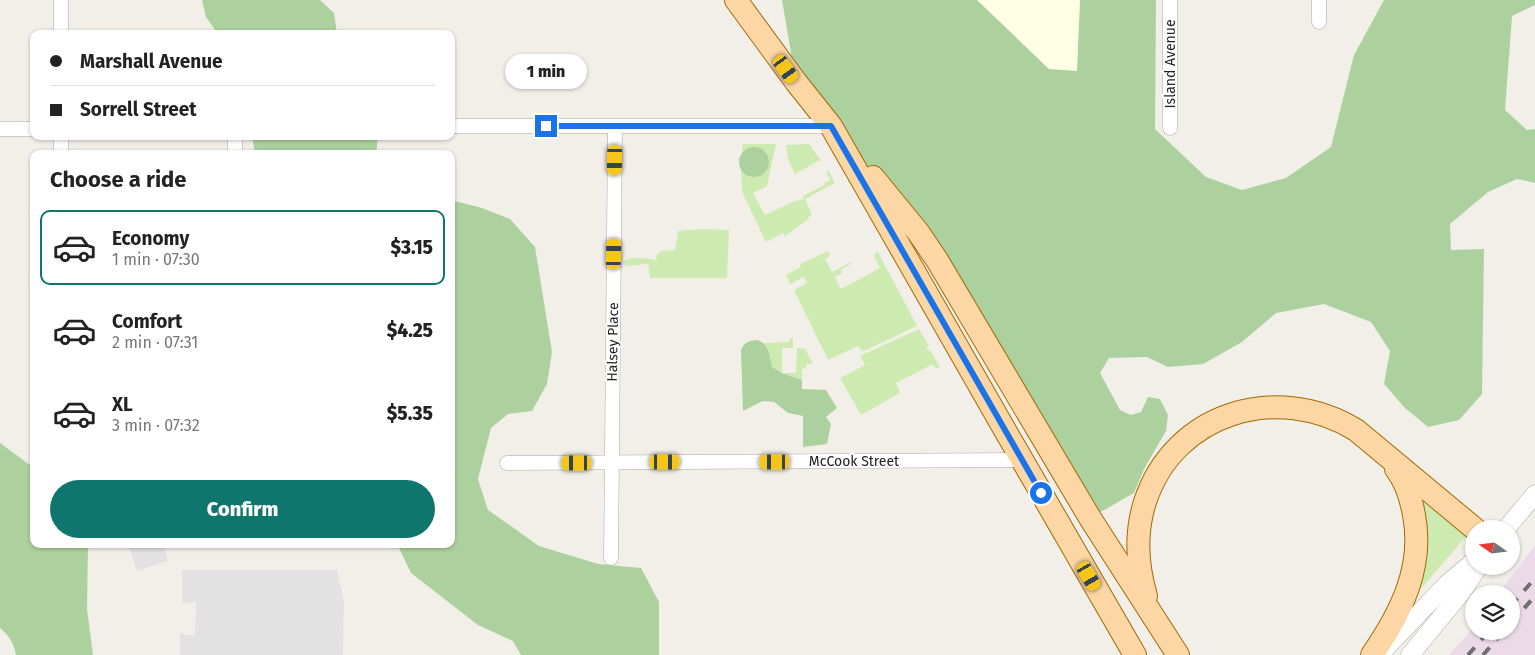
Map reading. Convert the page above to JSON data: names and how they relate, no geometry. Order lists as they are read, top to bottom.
{
  "streets": {
    "street": ["Island Avenue", "Halsey Place", "McCook Street"]
  },
  "crossings": [
    ["Halsey Place", "McCook Street"]
  ],
  "north": "left",
  "page": {
    "banner": ["Marshall Avenue", "Sorrell Street"],
    "bubble": "1 min",
    "heading": "Choose a ride",
    "list": [
      {
        "name": "Economy",
        "note": "1 min · 07:30",
        "value": "$3.15"
      },
      {
        "name": "Comfort",
        "note": "2 min · 07:31",
        "value": "$4.25"
      },
      {
        "name": "XL",
        "note": "3 min · 07:32",
        "value": "$5.35"
      }
    ],
    "buttons": "Confirm"
  }
}
